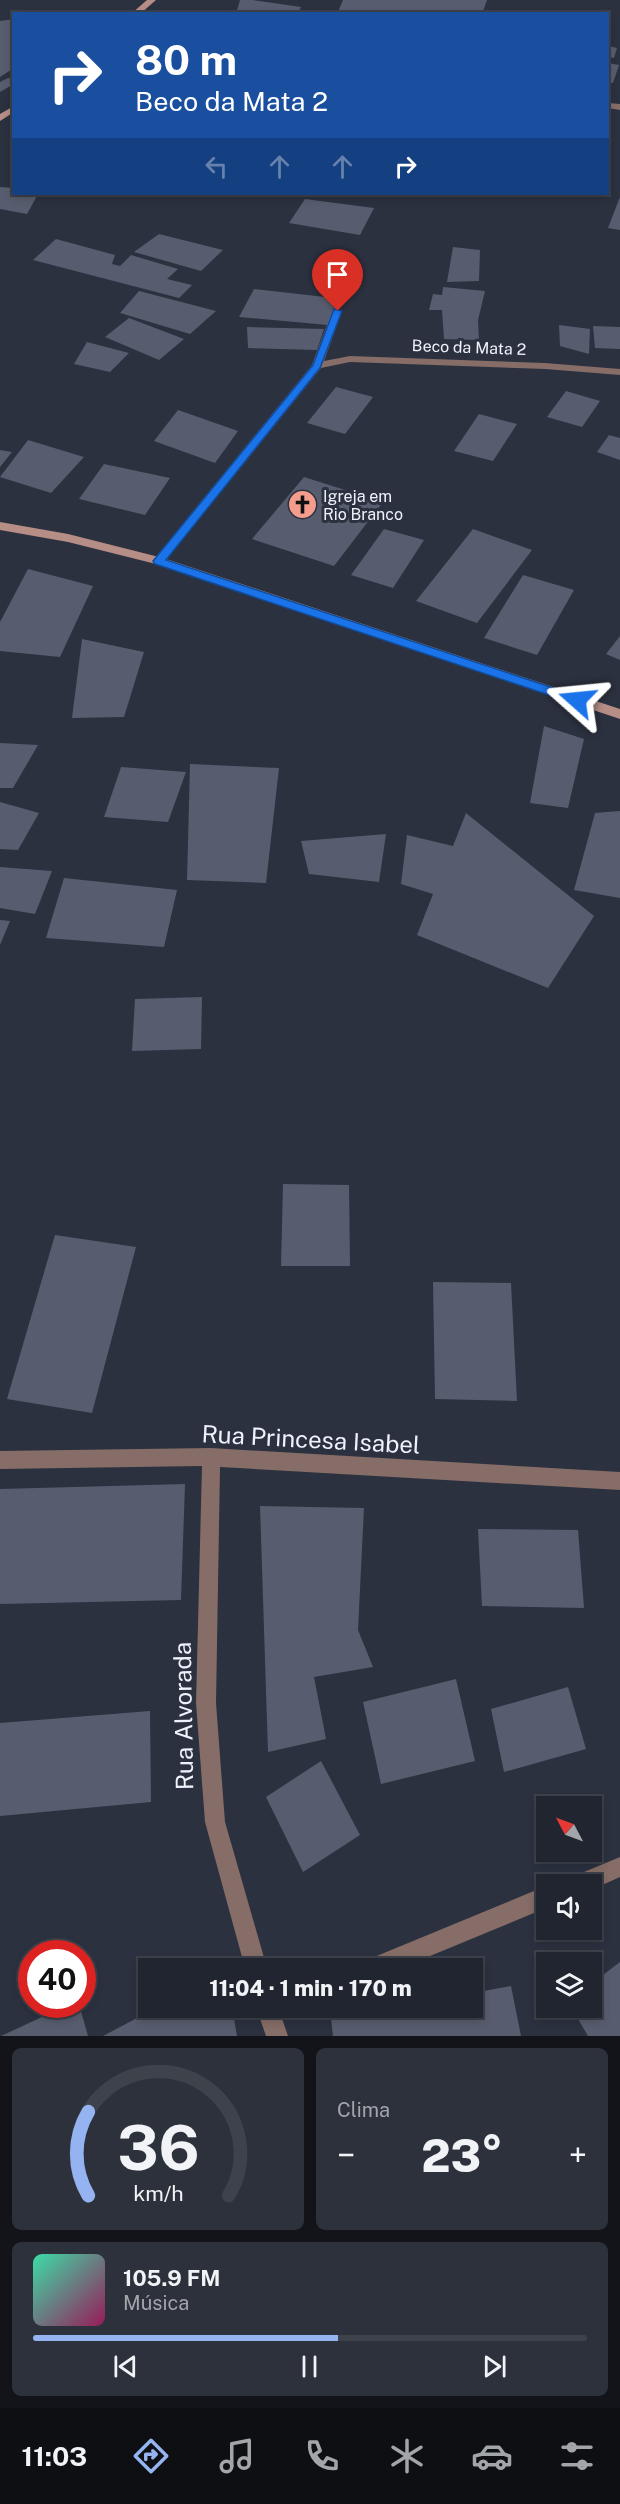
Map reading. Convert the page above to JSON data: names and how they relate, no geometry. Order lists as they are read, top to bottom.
{
  "streets": {
    "street": ["Beco da Mata 2", "Rua Princesa Isabel", "Rua Alvorada"]
  },
  "crossings": [
    ["Rua Princesa Isabel", "Rua Alvorada"]
  ],
  "places": {
    "church": ["Igreja em Rio Branco"]
  },
  "north": "top left",
  "page": {
    "turn": ["80 m", "Beco da Mata 2"],
    "limit": "40",
    "trip": "11:04 · 1 min · 170 m",
    "tile": "Clima",
    "heat": ["−", "23°", "+"],
    "song": ["105.9 FM", "Música"],
    "tabs": "11:03",
    "gauge": ["36", "km/h"]
  }
}
